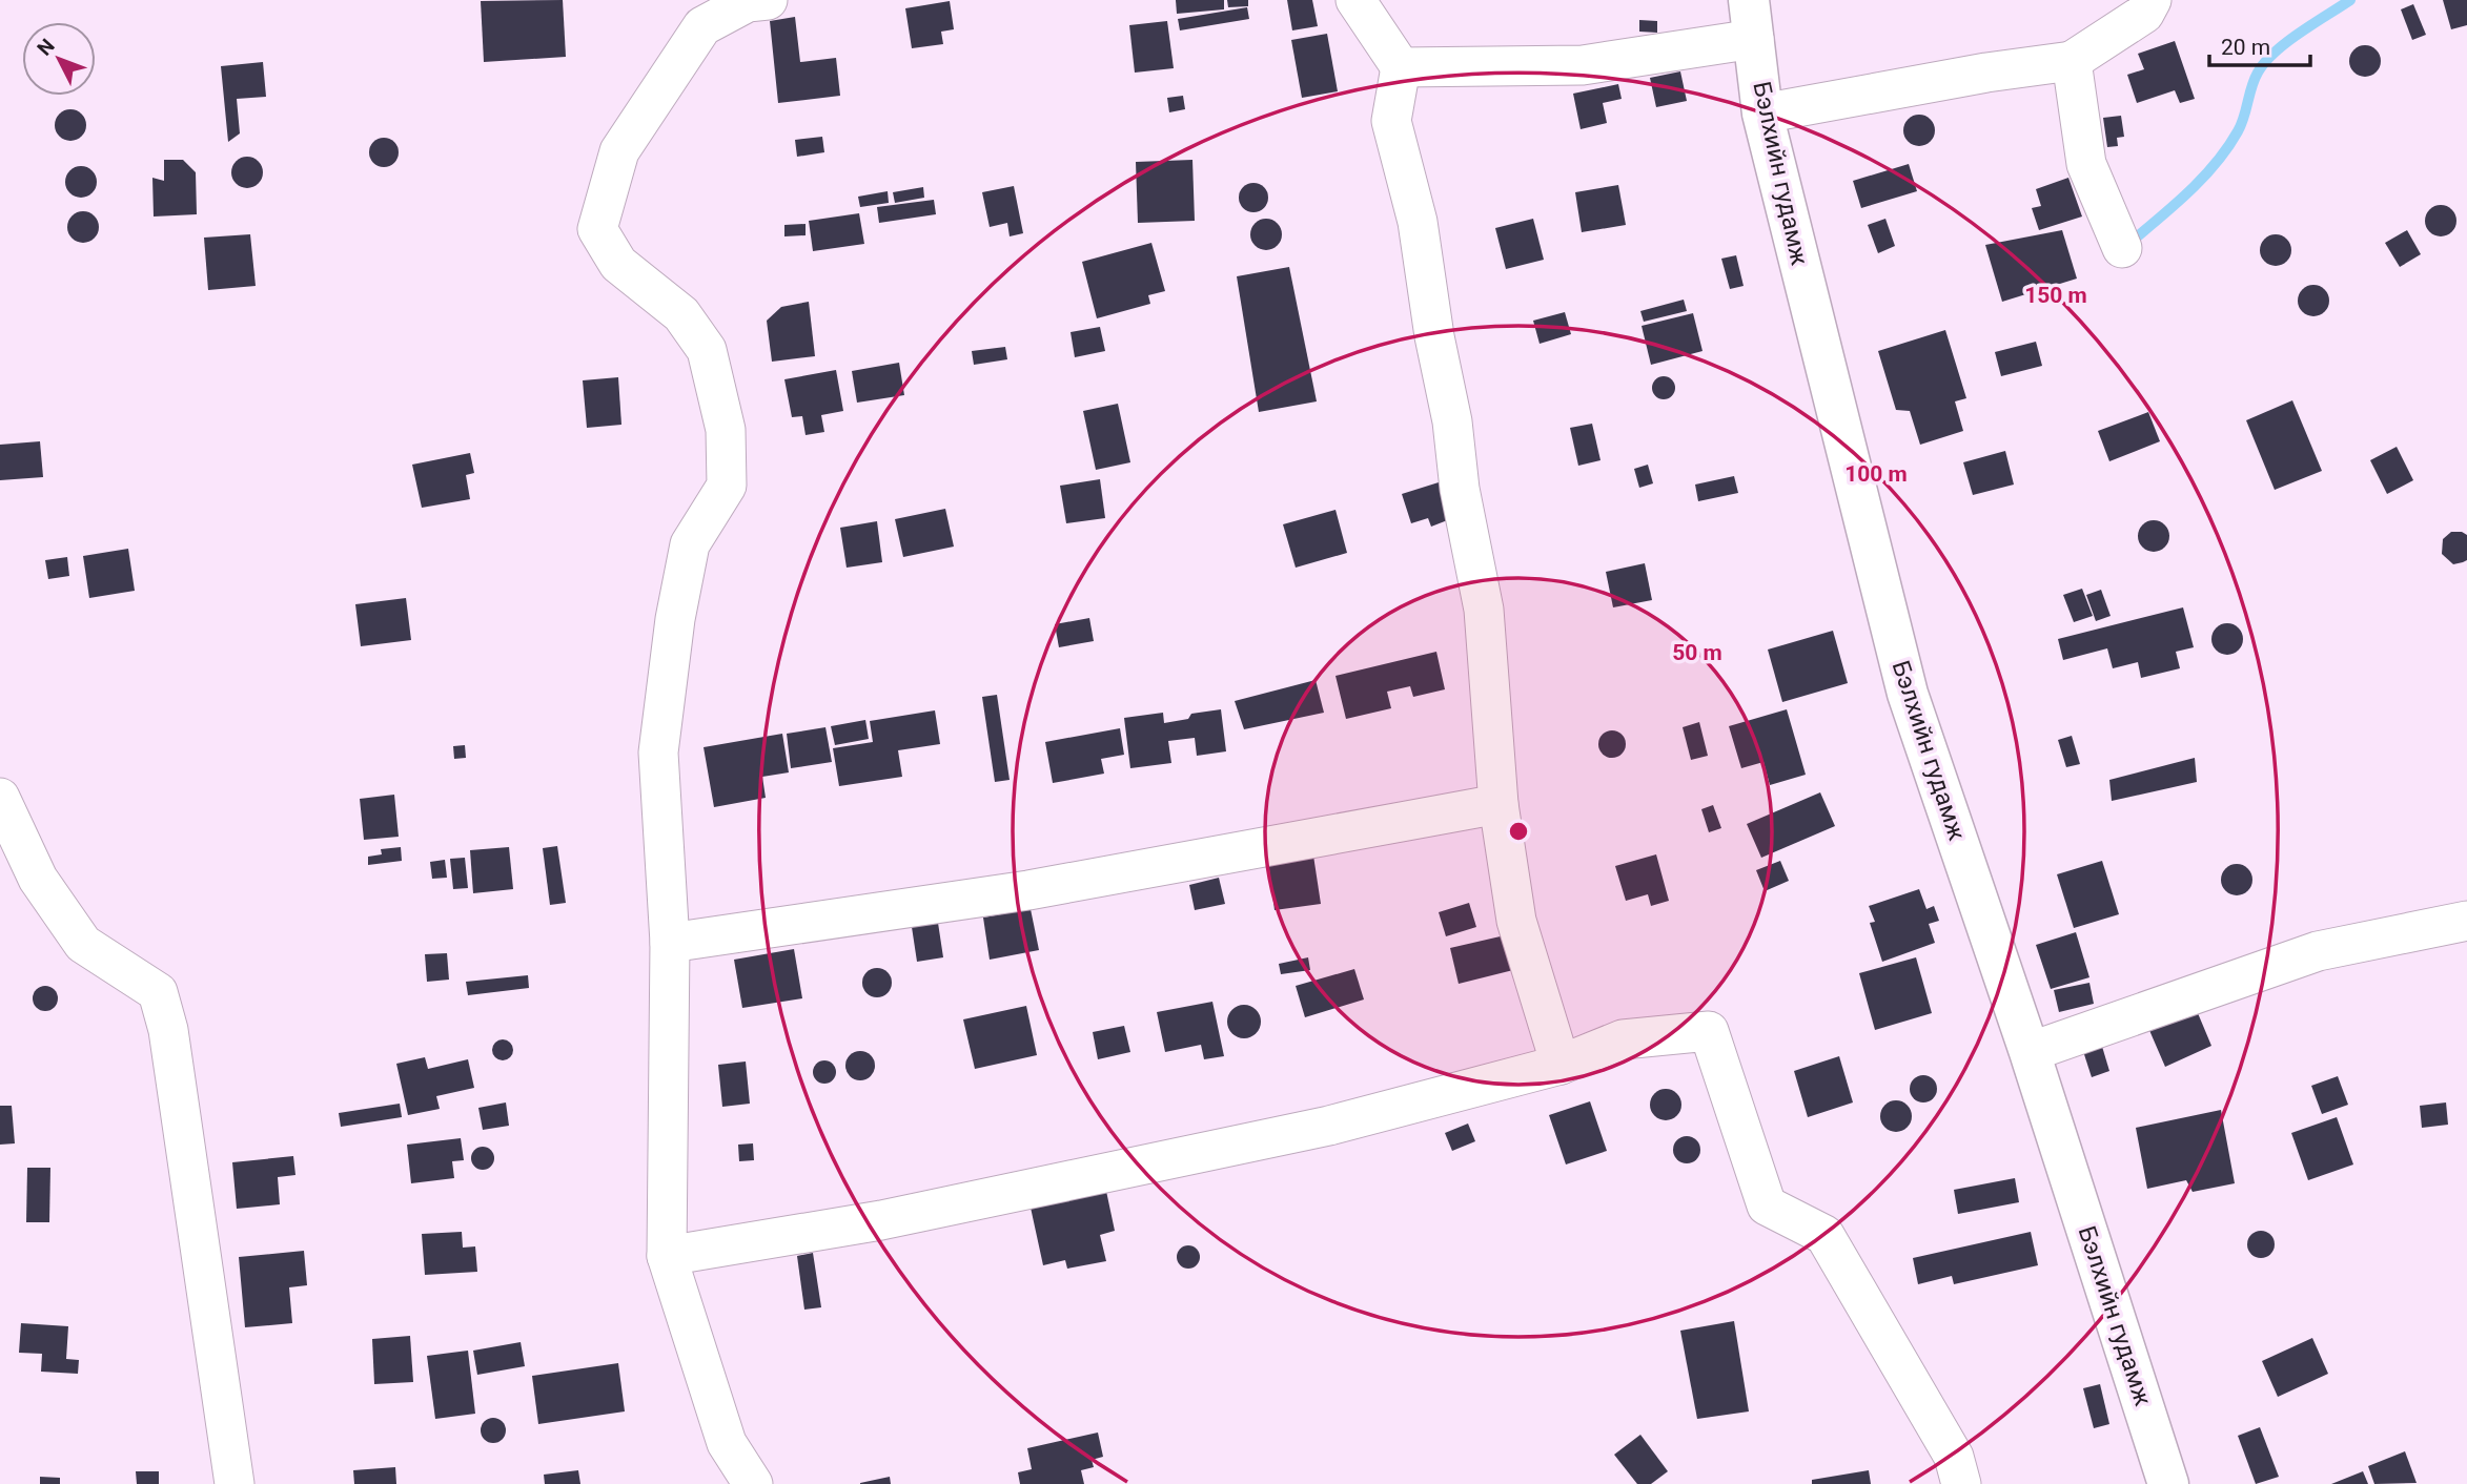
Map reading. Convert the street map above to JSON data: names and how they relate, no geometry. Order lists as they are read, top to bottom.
{
  "streets": {
    "main road": ["Бэлхийн гудамж"]
  },
  "scale_bar": "20 m",
  "north": "top left",
  "rings": ["150 m", "100 m", "50 m"]
}
